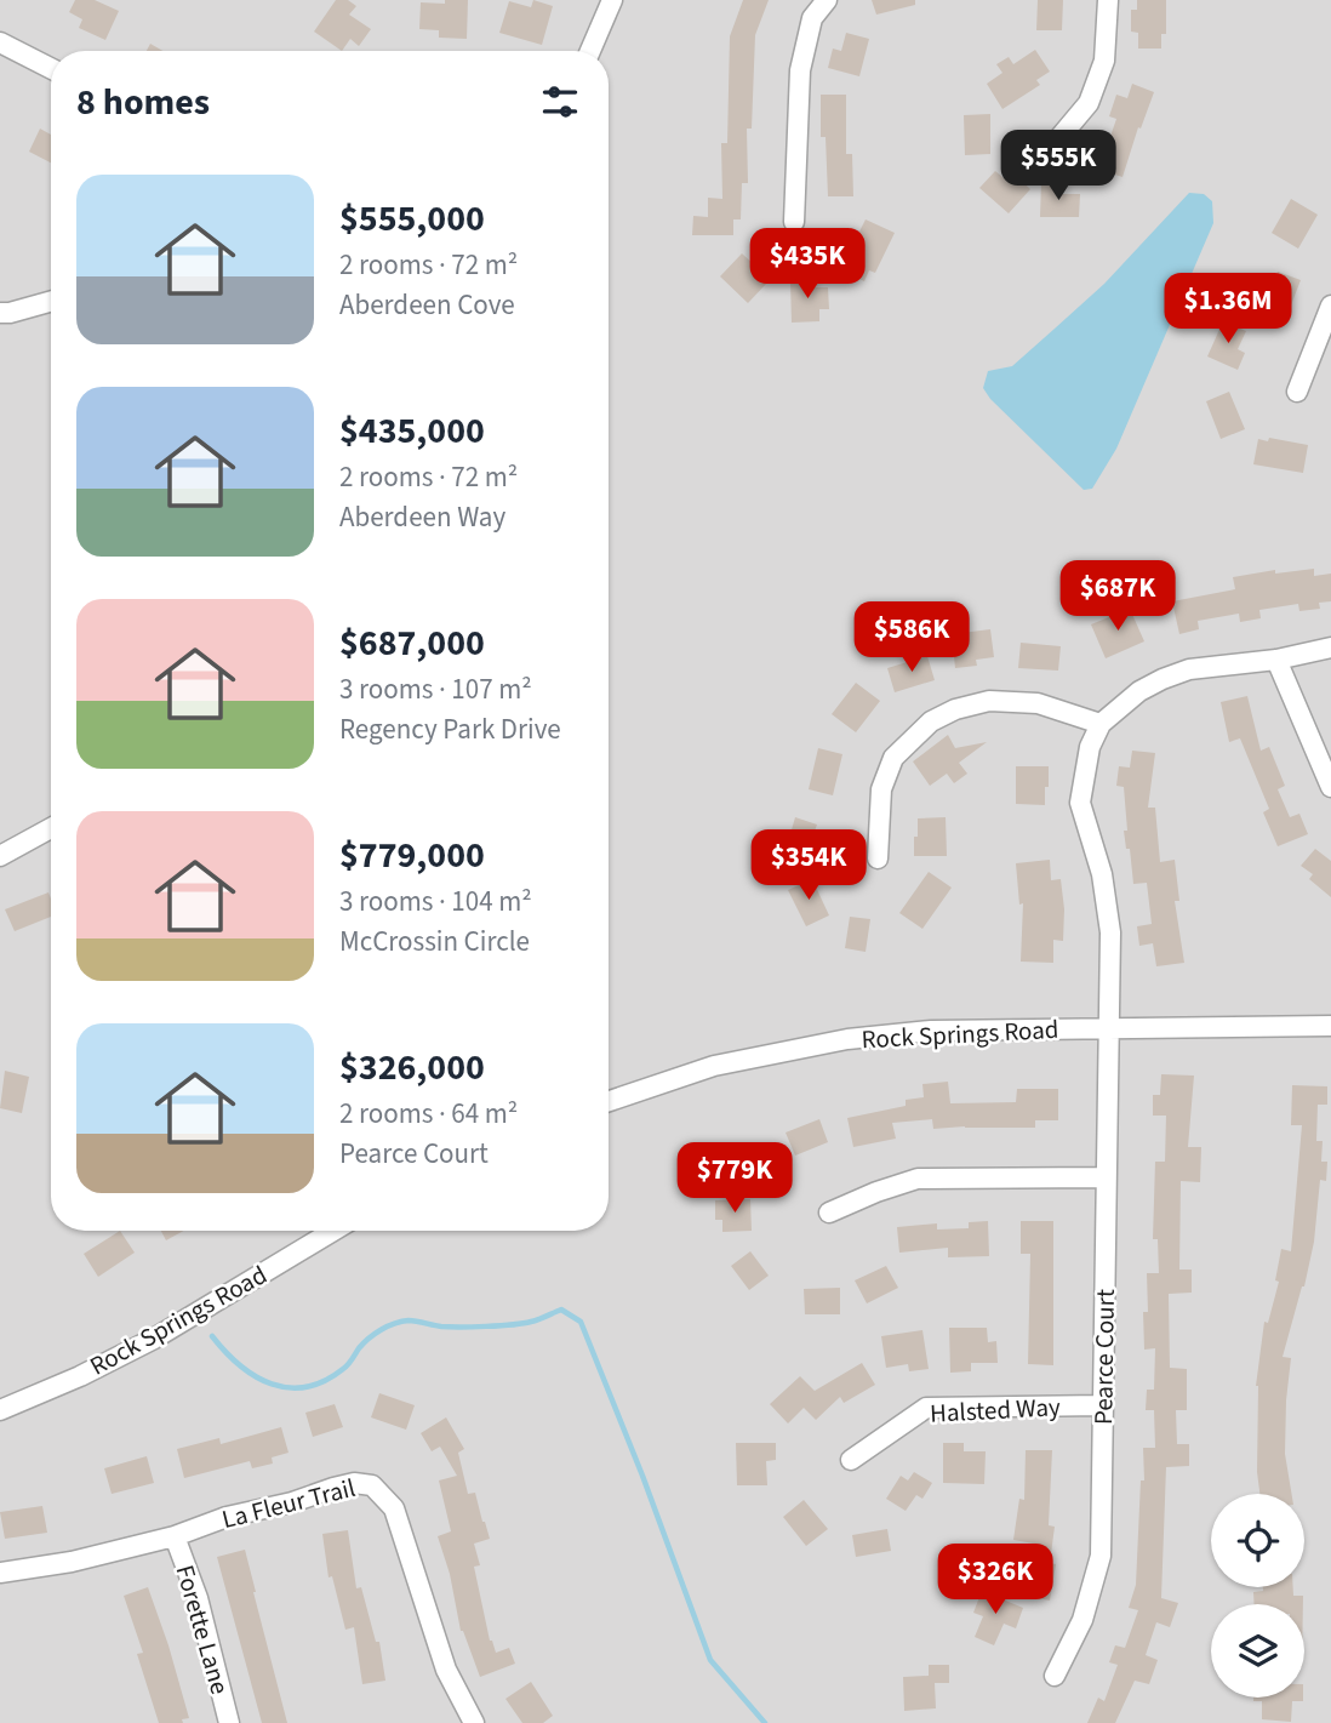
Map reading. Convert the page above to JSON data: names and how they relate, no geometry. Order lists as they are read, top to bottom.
{
  "streets": {
    "street": [
      "Rock Springs Road",
      "Pearce Court",
      "Halsted Way",
      "La Fleur Trail",
      "Forette Lane"
    ]
  },
  "crossings": [
    ["Rock Springs Road", "Pearce Court"],
    ["Pearce Court", "Halsted Way"],
    ["La Fleur Trail", "Forette Lane"]
  ],
  "page": {
    "heading": "8 homes",
    "price": [
      "$555K",
      "$435K",
      "$1.36M",
      "$687K",
      "$586K",
      "$354K",
      "$779K",
      "$326K"
    ],
    "list": [
      {
        "name": "$555,000",
        "note": "2 rooms · 72 m² · Aberdeen Cove"
      },
      {
        "name": "$435,000",
        "note": "2 rooms · 72 m² · Aberdeen Way"
      },
      {
        "name": "$687,000",
        "note": "3 rooms · 107 m² · Regency Park Drive"
      },
      {
        "name": "$779,000",
        "note": "3 rooms · 104 m² · McCrossin Circle"
      },
      {
        "name": "$326,000",
        "note": "2 rooms · 64 m² · Pearce Court"
      }
    ]
  }
}
